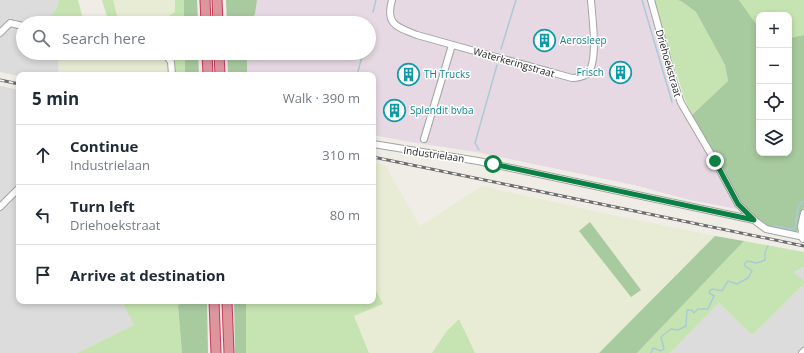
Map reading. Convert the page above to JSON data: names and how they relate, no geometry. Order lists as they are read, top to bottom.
{
  "streets": {
    "street": ["Waterkeringstraat", "Driehoekstraat", "Industrielaan"]
  },
  "crossings": [
    ["Driehoekstraat", "Industrielaan"]
  ],
  "places": {
    "building": [
      "Aerosleep",
      "Frisch",
      "TH Trucks",
      "Splendit bvba"
    ]
  },
  "page": {
    "map_buttons": ["+", "−"],
    "search": "Search here",
    "heading": ["5 min", "Walk · 390 m"],
    "list": [
      ["Continue", "Industrielaan", "310 m"],
      ["Turn left", "Driehoekstraat", "80 m"],
      "Arrive at destination"
    ]
  }
}
